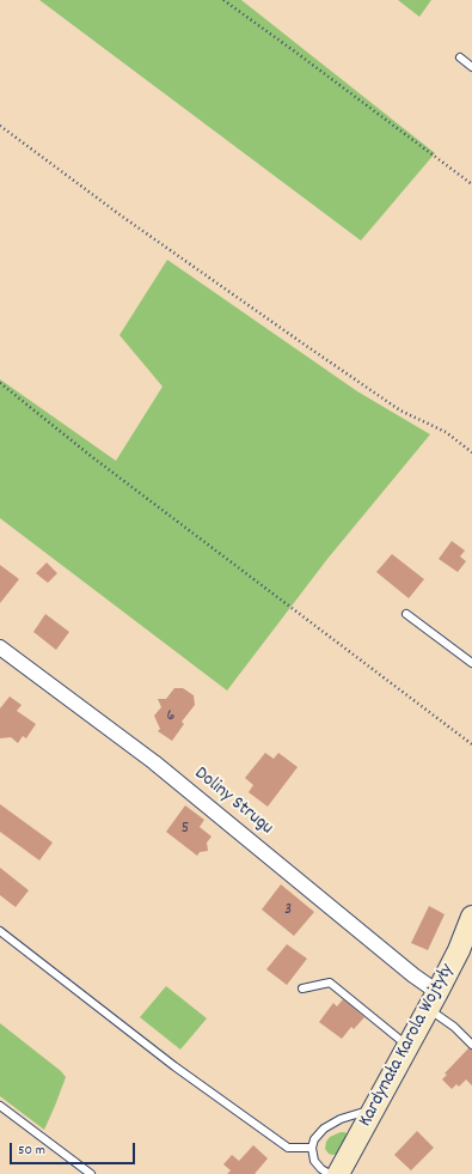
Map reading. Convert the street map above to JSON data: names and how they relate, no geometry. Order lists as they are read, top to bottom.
{
  "streets": {
    "street": ["Doliny Strugu", "Kardynała Karola Wojtyły"]
  },
  "crossings": [
    ["Doliny Strugu", "Kardynała Karola Wojtyły"]
  ],
  "house_numbers": ["6", "5", "3"],
  "scale_bar": "50 m"
}
